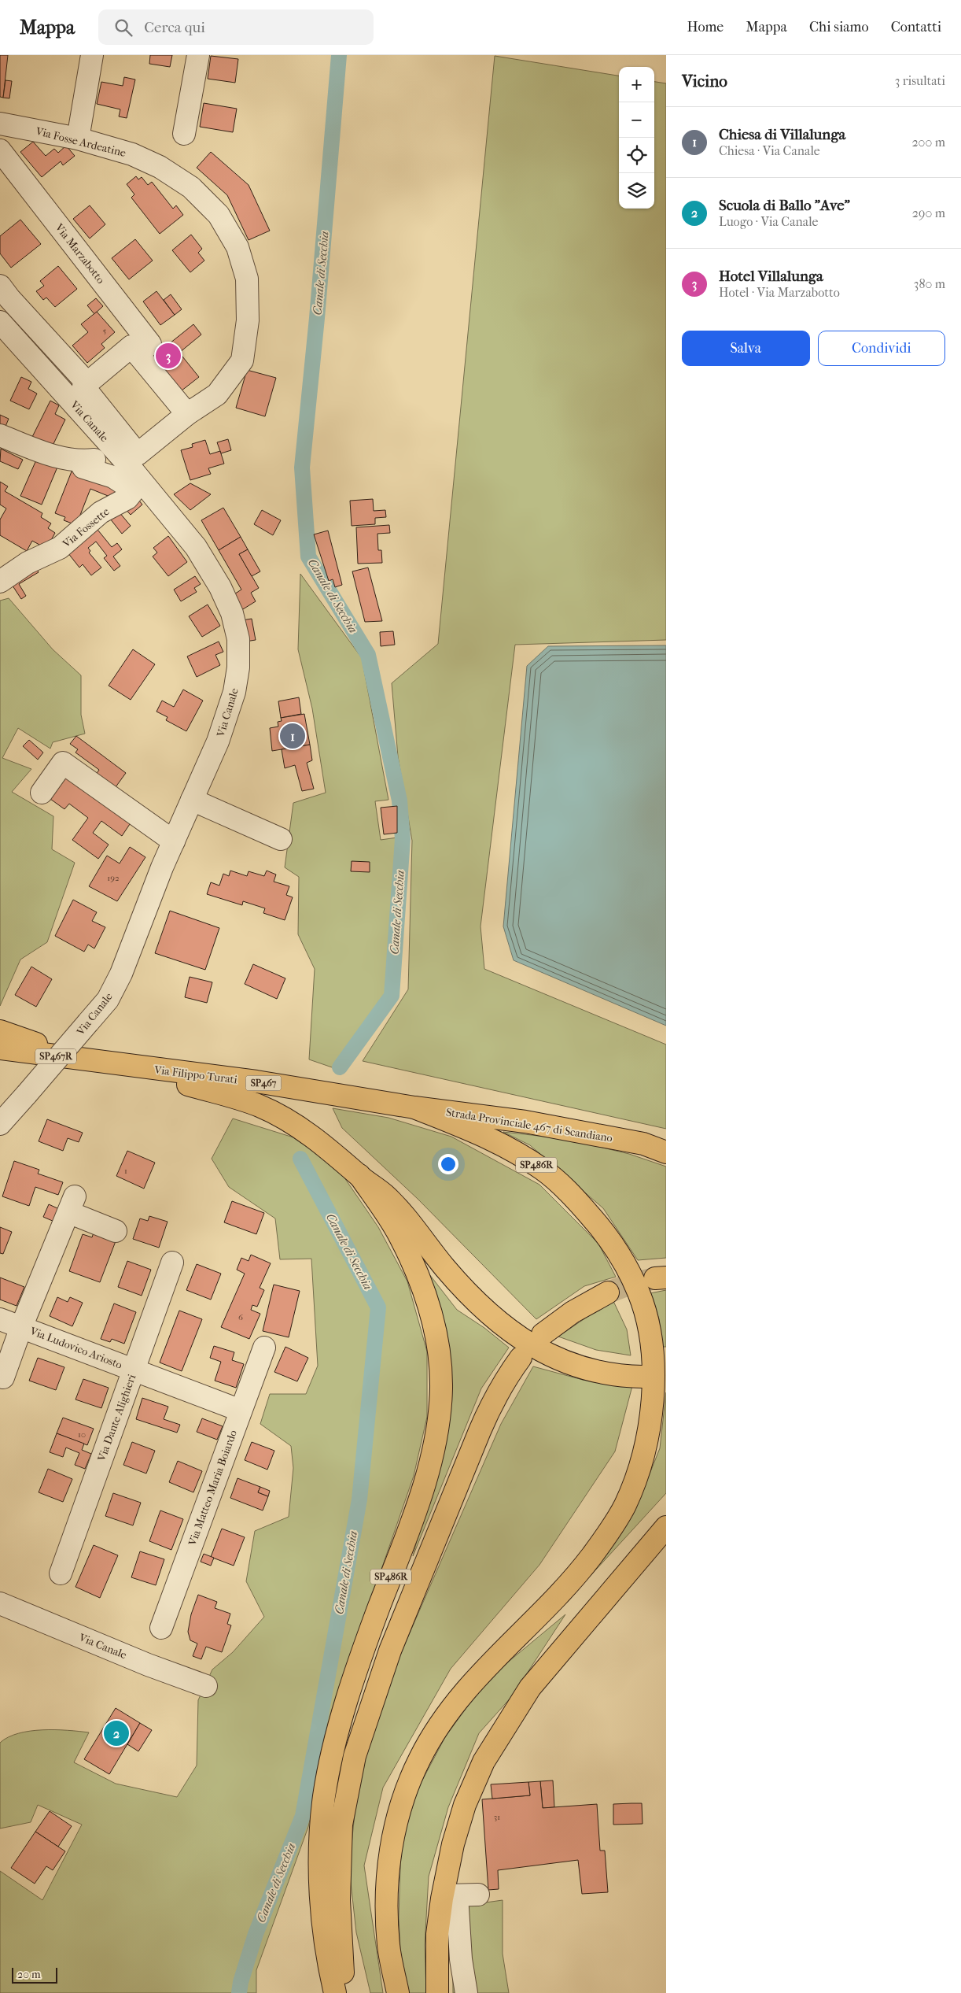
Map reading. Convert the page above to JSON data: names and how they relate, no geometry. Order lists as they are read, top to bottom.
{
  "streets": {
    "main road": [
      "SP467R",
      "Via Filippo Turati",
      "SP467",
      "Strada Provinciale 467 di Scandiano",
      "SP486R"
    ],
    "street": [
      "Via Fosse Ardeatine",
      "Via Marzabotto",
      "Via Canale",
      "Via Fossette",
      "Via Ludovico Ariosto",
      "Via Dante Alighieri",
      "Via Matteo Maria Boiardo"
    ]
  },
  "crossings": [
    ["Via Fosse Ardeatine", "Via Canale"],
    ["Via Fosse Ardeatine", "Via Fossette"],
    ["Via Filippo Turati", "Strada Provinciale 467 di Scandiano"],
    ["Via Filippo Turati", "SP486R"],
    ["Strada Provinciale 467 di Scandiano", "SP486R"],
    ["Via Ludovico Ariosto", "Via Dante Alighieri"],
    ["Via Ludovico Ariosto", "Via Matteo Maria Boiardo"]
  ],
  "water": ["Canale di Secchia"],
  "house_numbers": [
    "5",
    "192",
    "1",
    "6",
    "10",
    "31"
  ],
  "scale_bar": "20 m",
  "page": {
    "header": "Mappa",
    "search": "Cerca qui",
    "nav": [
      "Home",
      "Mappa",
      "Chi siamo",
      "Contatti"
    ],
    "heading": ["Vicino", "3 risultati"],
    "map_buttons": ["+", "−"],
    "list": [
      {
        "mark": "1",
        "name": "Chiesa di Villalunga",
        "note": "Chiesa · Via Canale",
        "value": "200 m"
      },
      {
        "mark": "2",
        "name": "Scuola di Ballo \"Ave\"",
        "note": "Luogo · Via Canale",
        "value": "290 m"
      },
      {
        "mark": "3",
        "name": "Hotel Villalunga",
        "note": "Hotel · Via Marzabotto",
        "value": "380 m"
      }
    ],
    "buttons": ["Salva", "Condividi"],
    "pins": ["3", "1", "2"],
    "scale": "20 m"
  }
}
